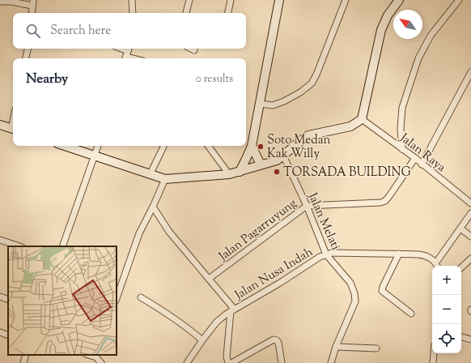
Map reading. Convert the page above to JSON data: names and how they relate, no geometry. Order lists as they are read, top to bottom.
{
  "streets": {
    "street": [
      "Jalan Raya",
      "Jalan Melati",
      "Jalan Pagarruyung",
      "Jalan Nusa Indah"
    ]
  },
  "crossings": [
    ["Jalan Raya", "Jalan Pagarruyung"],
    ["Jalan Melati", "Jalan Pagarruyung"],
    ["Jalan Melati", "Jalan Nusa Indah"]
  ],
  "places": ["Soto Medan Kak Willy", "TORSADA BUILDING"],
  "north": "top left",
  "page": {
    "search": "Search here",
    "heading": ["Nearby", "0 results"],
    "map_buttons": ["+", "−"]
  }
}
